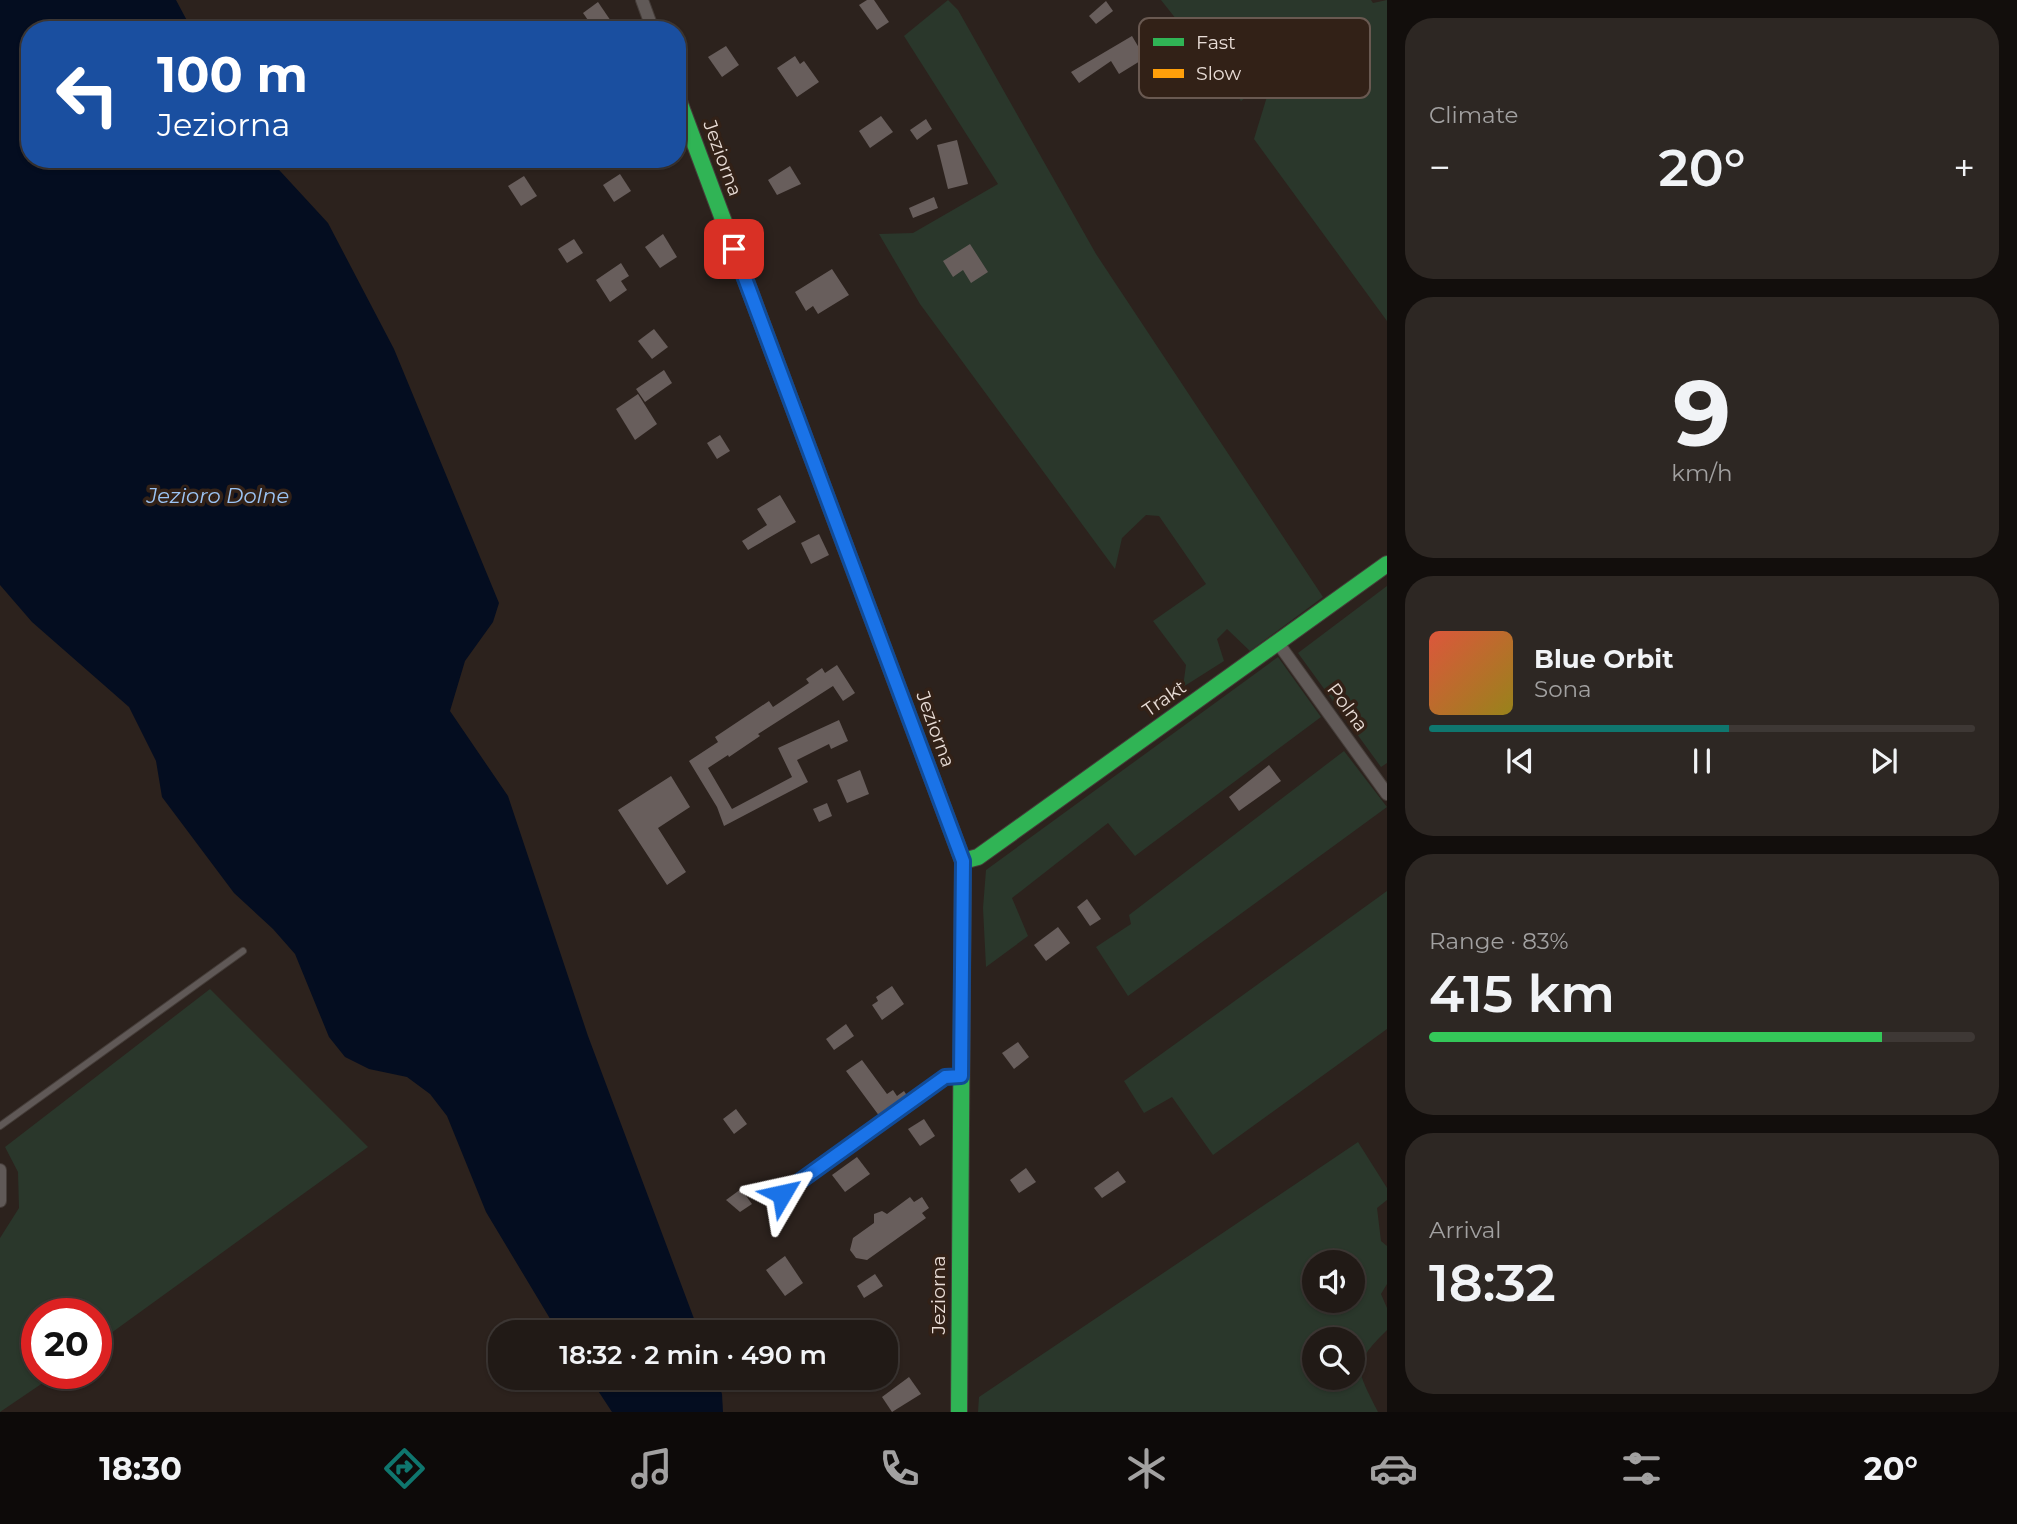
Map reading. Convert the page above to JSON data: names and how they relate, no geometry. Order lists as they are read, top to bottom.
{
  "streets": {
    "street": ["Jeziorna", "Trakt", "Polna"]
  },
  "crossings": [
    ["Jeziorna", "Trakt"],
    ["Trakt", "Polna"]
  ],
  "water": ["Jezioro Dolne"],
  "legend": ["Fast", "Slow"],
  "page": {
    "tile": [
      "Climate",
      ["9", "km/h"],
      ["Range · 83%", "415 km"],
      ["Arrival", "18:32"]
    ],
    "turn": ["100 m", "Jeziorna"],
    "heat": ["−", "20°", "+"],
    "song": ["Blue Orbit", "Sona"],
    "limit": "20",
    "trip": "18:32 · 2 min · 490 m",
    "tabs": ["18:30", "20°"]
  }
}
